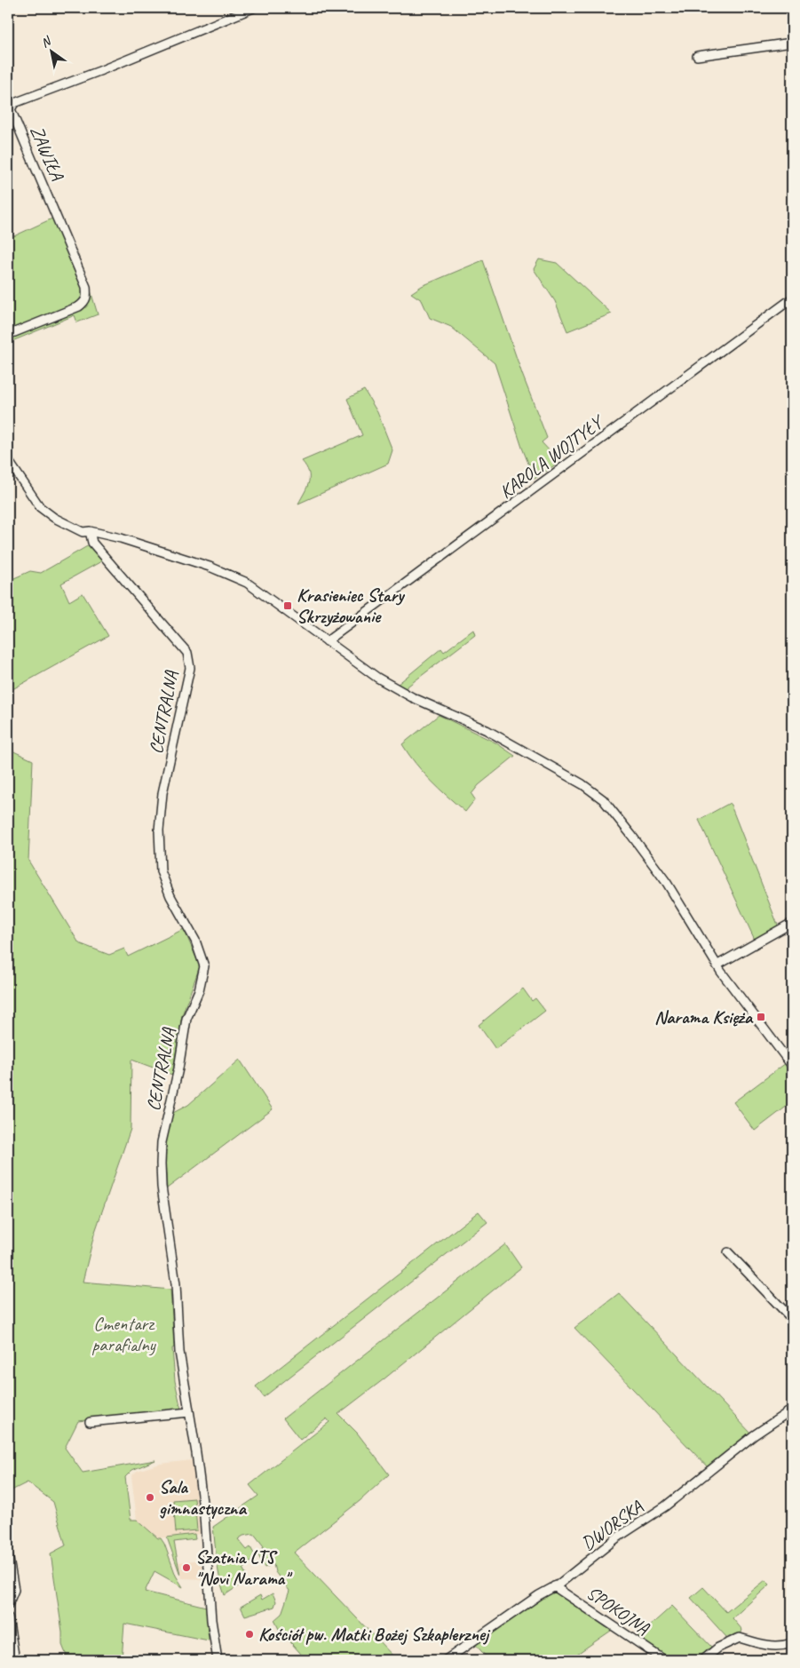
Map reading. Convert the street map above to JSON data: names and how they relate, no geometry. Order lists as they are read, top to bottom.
{
  "streets": {
    "street": [
      "ZAWIŁA",
      "KAROLA WOJTYŁY",
      "CENTRALNA",
      "DWORSKA",
      "SPOKOJNA"
    ]
  },
  "crossings": [
    ["DWORSKA", "SPOKOJNA"]
  ],
  "parks": ["Cmentarz parafialny"],
  "places": {
    "transit": ["Krasieniec Stary Skrzyżowanie", "Narama Księża"],
    "other": ["Sala gimnastyczna", "Szatnia LTS \"Novi Narama\"", "Kościół pw. Matki Bożej Szkaplerznej"]
  },
  "north": "top left"
}
